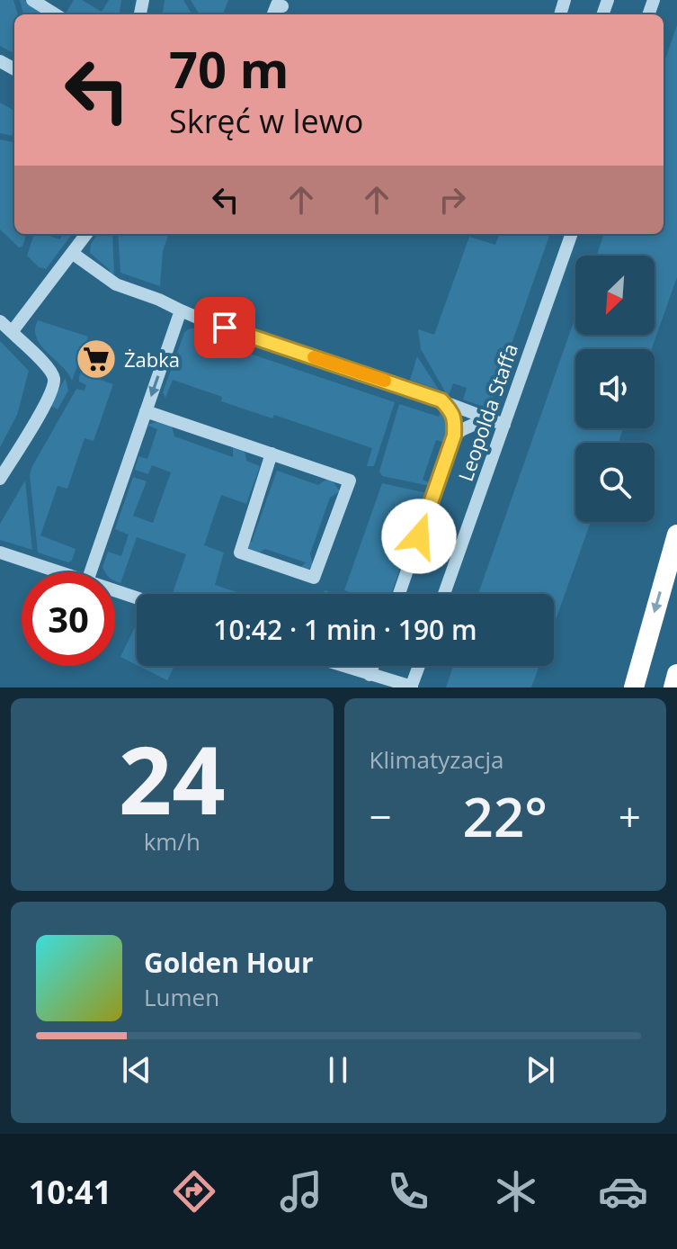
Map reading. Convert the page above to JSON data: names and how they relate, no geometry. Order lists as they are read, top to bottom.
{
  "streets": {
    "street": ["Leopolda Staffa"]
  },
  "places": {
    "supermarket": ["Żabka"]
  },
  "north": "bottom left",
  "page": {
    "turn": ["70 m", "Skręć w lewo"],
    "limit": "30",
    "trip": "10:42 · 1 min · 190 m",
    "tile": [
      ["24", "km/h"],
      "Klimatyzacja"
    ],
    "heat": ["−", "22°", "+"],
    "song": ["Golden Hour", "Lumen"],
    "tabs": "10:41"
  }
}
